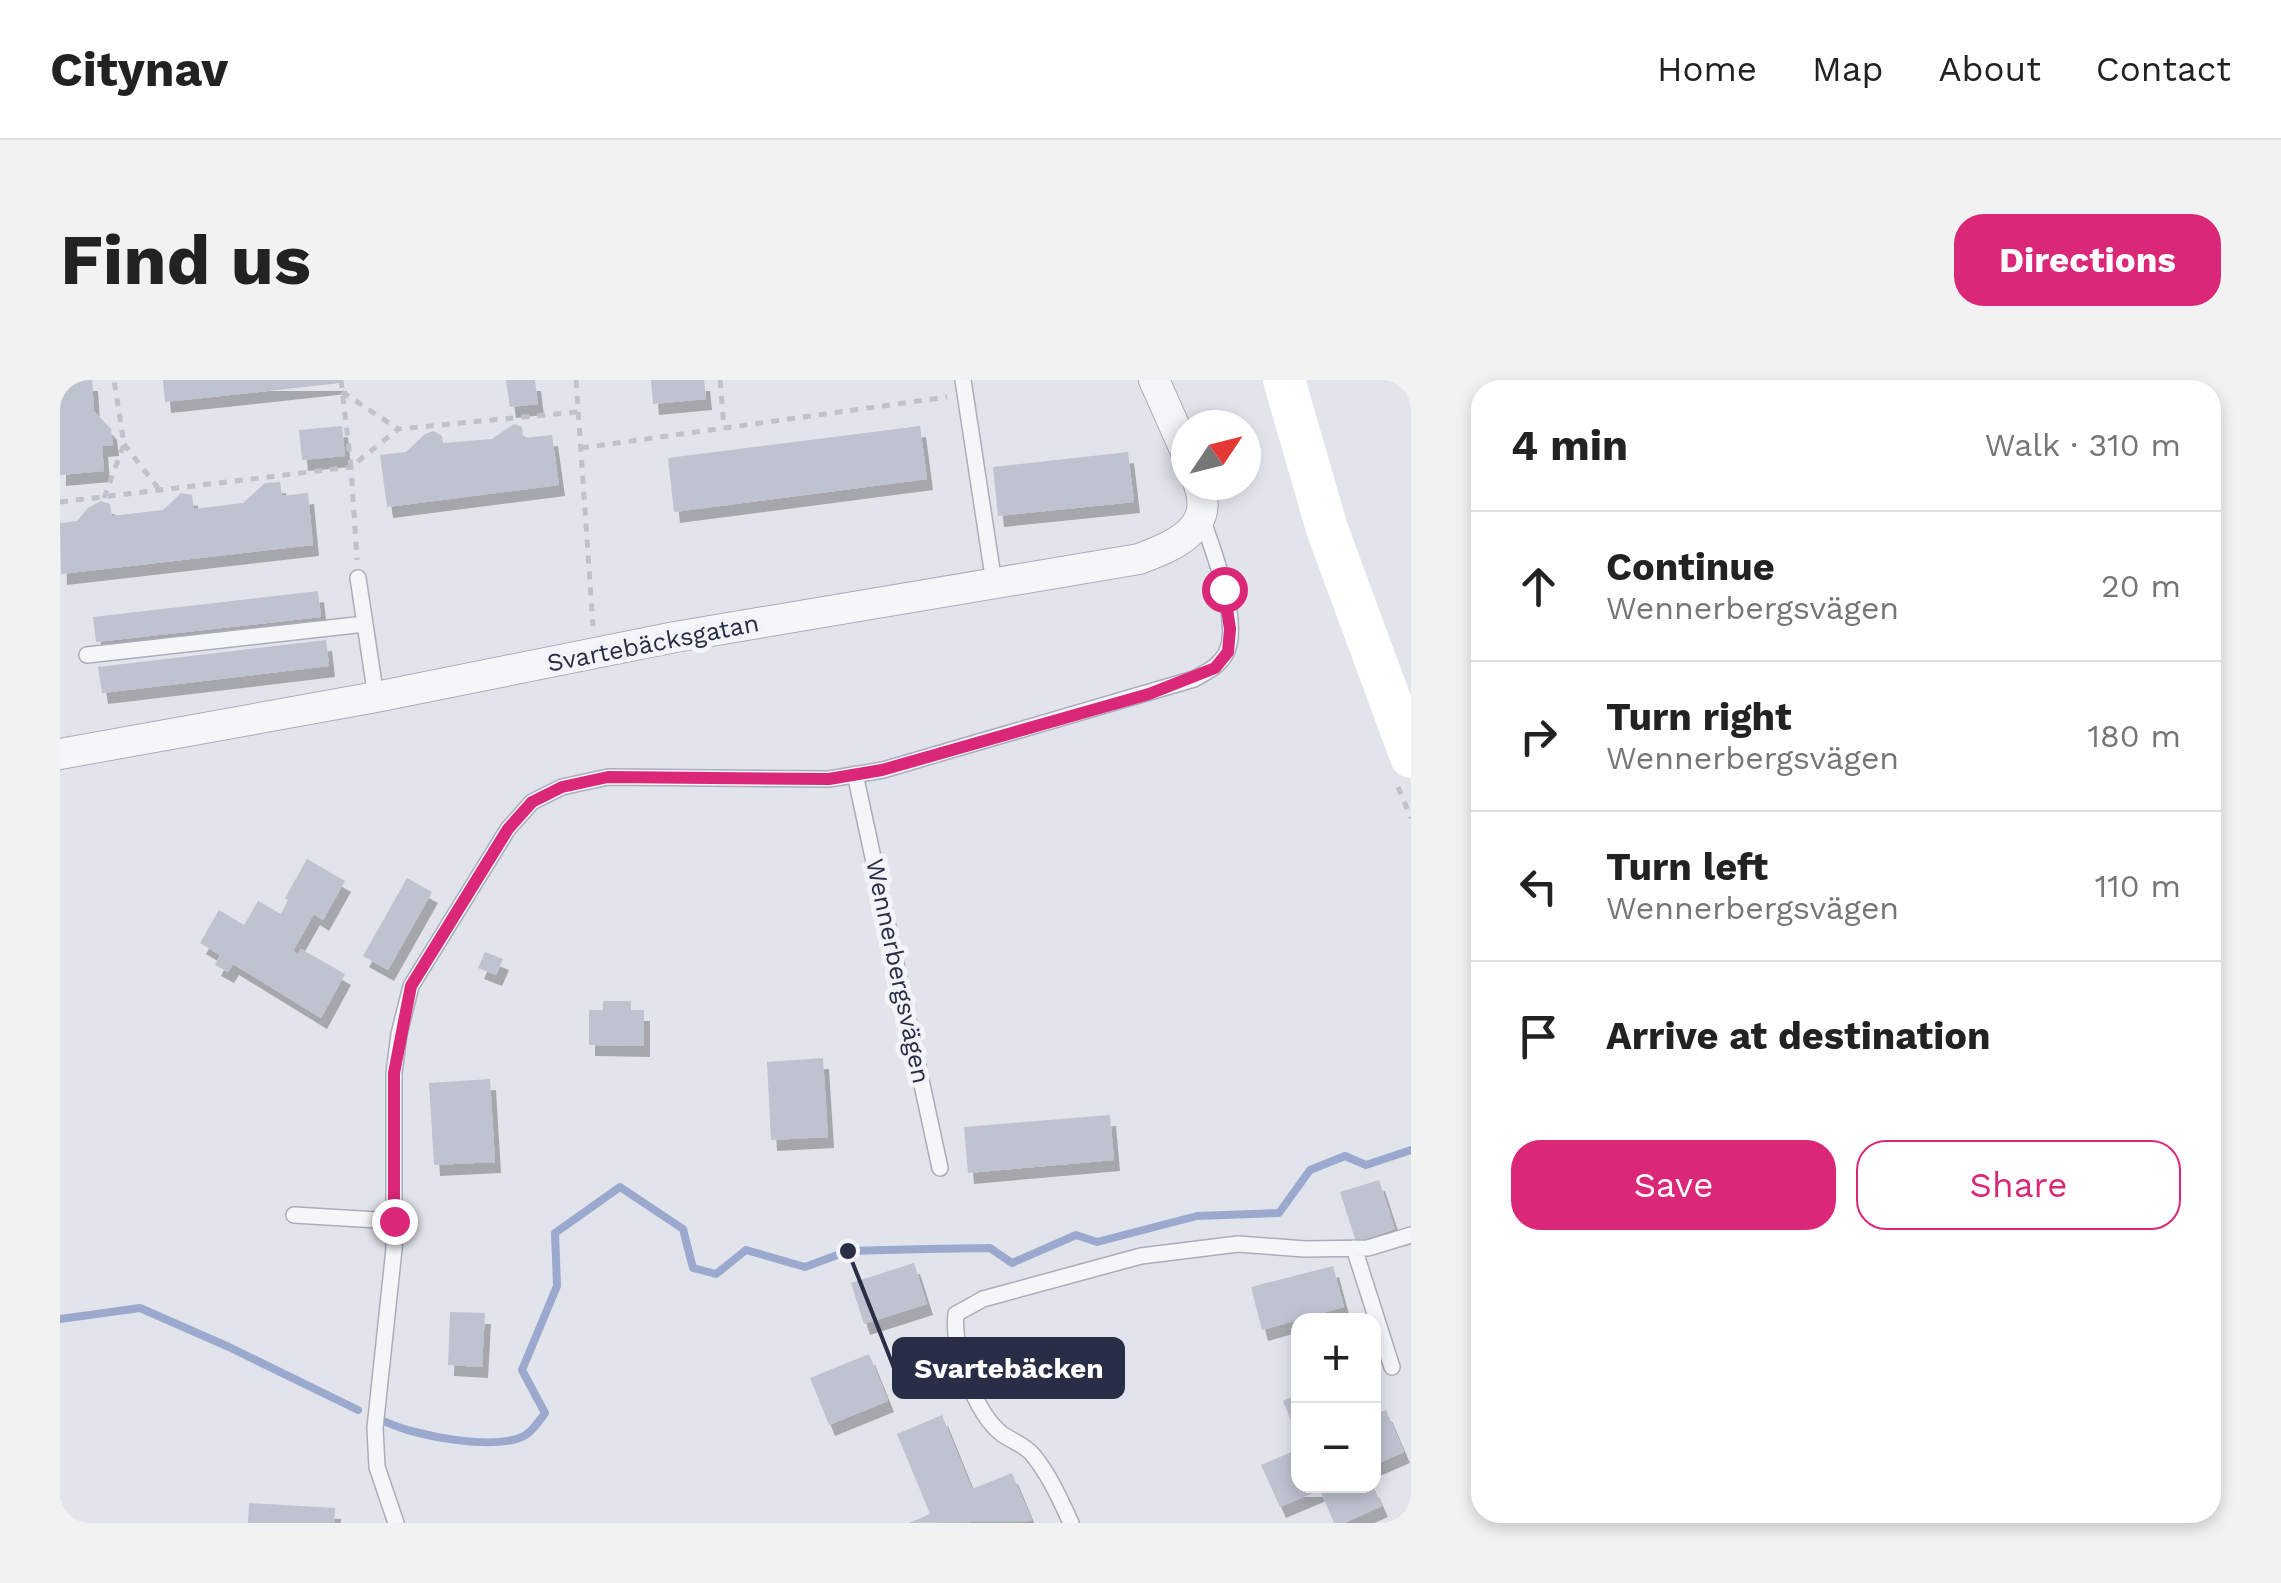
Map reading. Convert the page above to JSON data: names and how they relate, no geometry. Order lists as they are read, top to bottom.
{
  "streets": {
    "street": ["Svartebäcksgatan"],
    "lane": ["Wennerbergsvägen"]
  },
  "places": ["Svartebäcken"],
  "north": "top right",
  "page": {
    "header": "Citynav",
    "nav": [
      "Home",
      "Map",
      "About",
      "Contact"
    ],
    "buttons": [
      "Directions",
      ["Save", "Share"]
    ],
    "title": "Find us",
    "heading": ["4 min", "Walk · 310 m"],
    "list": [
      ["Continue", "Wennerbergsvägen", "20 m"],
      ["Turn right", "Wennerbergsvägen", "180 m"],
      ["Turn left", "Wennerbergsvägen", "110 m"],
      "Arrive at destination"
    ],
    "map_buttons": ["+", "−"]
  }
}
